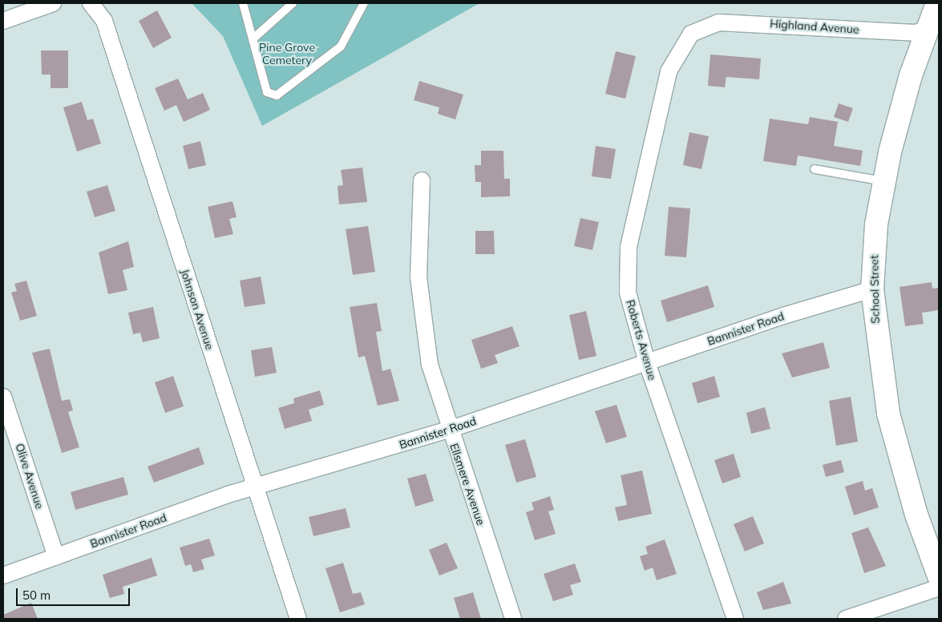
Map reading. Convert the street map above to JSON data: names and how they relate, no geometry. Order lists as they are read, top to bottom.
{
  "streets": {
    "street": [
      "Highland Avenue",
      "School Street",
      "Johnson Avenue",
      "Bannister Road",
      "Roberts Avenue",
      "Olive Avenue",
      "Ellsmere Avenue"
    ]
  },
  "crossings": [
    ["Highland Avenue", "School Street"],
    ["Highland Avenue", "Roberts Avenue"],
    ["School Street", "Bannister Road"],
    ["Johnson Avenue", "Bannister Road"],
    ["Bannister Road", "Roberts Avenue"],
    ["Bannister Road", "Olive Avenue"],
    ["Bannister Road", "Ellsmere Avenue"]
  ],
  "parks": ["Pine Grove Cemetery"],
  "scale_bar": "50 m"
}
